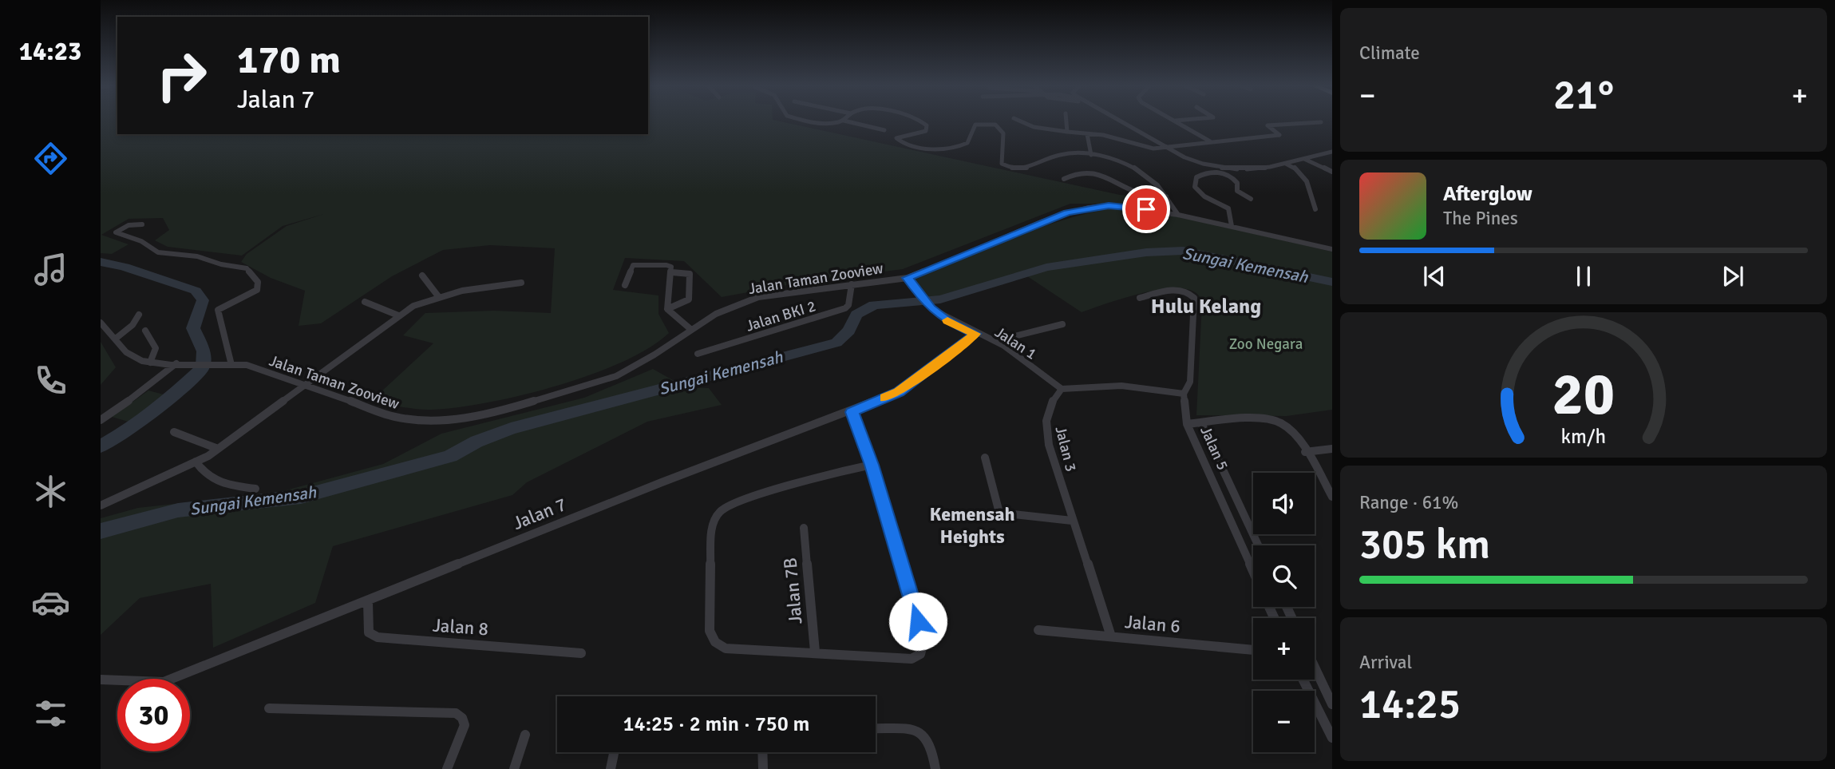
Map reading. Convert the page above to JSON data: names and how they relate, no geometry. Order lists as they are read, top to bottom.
{
  "streets": {
    "street": [
      "Jalan Taman Zooview",
      "Jalan BKI 2",
      "Jalan 1",
      "Jalan 5",
      "Jalan 3",
      "Jalan 7",
      "Jalan 7B",
      "Jalan 6",
      "Jalan 8"
    ]
  },
  "crossings": [
    ["Jalan Taman Zooview", "Jalan BKI 2"],
    ["Jalan Taman Zooview", "Jalan 1"],
    ["Jalan 1", "Jalan 3"],
    ["Jalan 1", "Jalan 7"],
    ["Jalan 3", "Jalan 6"],
    ["Jalan 7", "Jalan 8"]
  ],
  "districts": ["Hulu Kelang", "Kemensah Heights"],
  "water": ["Sungai Kemensah"],
  "parks": ["Zoo Negara"],
  "page": {
    "tabs": "14:23",
    "tile": [
      "Climate",
      ["Range · 61%", "305 km"],
      ["Arrival", "14:25"]
    ],
    "turn": ["170 m", "Jalan 7"],
    "heat": ["−", "21°", "+"],
    "song": ["Afterglow", "The Pines"],
    "map_buttons": ["+", "−"],
    "limit": "30",
    "trip": "14:25 · 2 min · 750 m",
    "gauge": ["20", "km/h"]
  }
}
